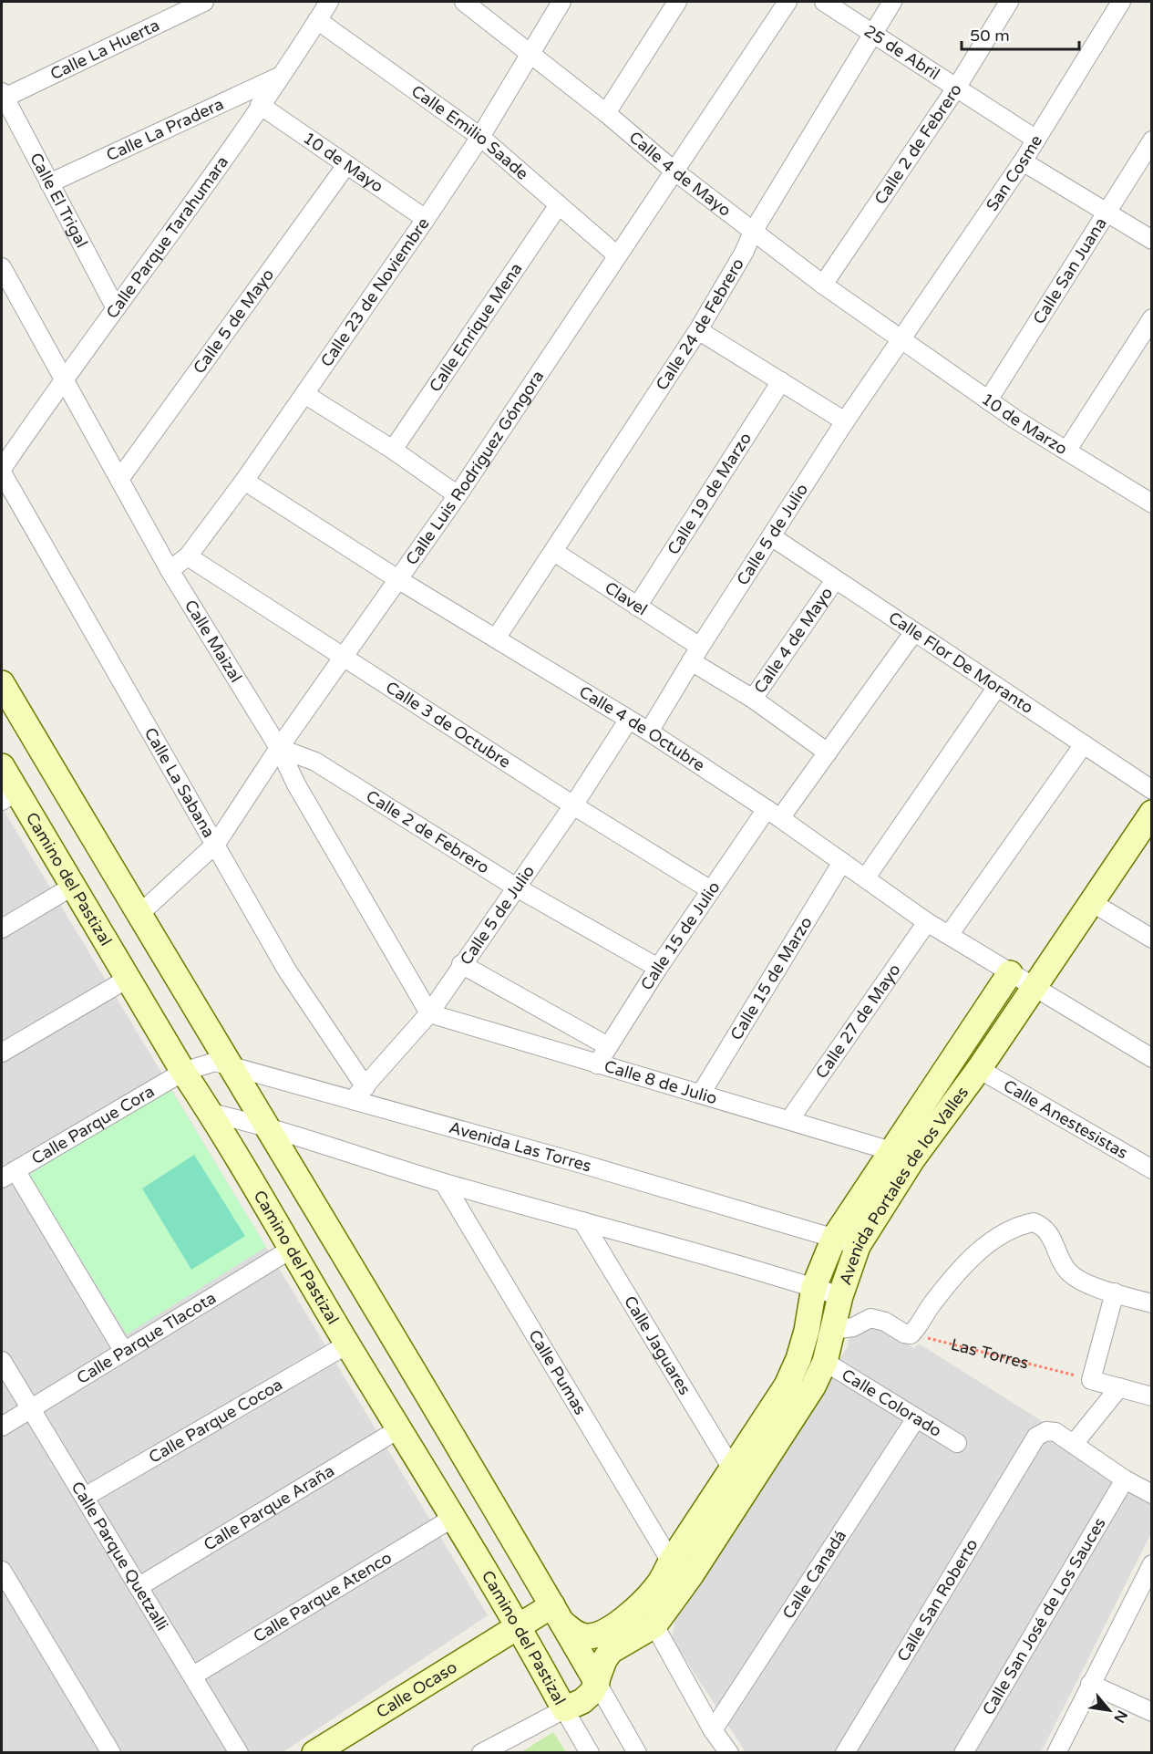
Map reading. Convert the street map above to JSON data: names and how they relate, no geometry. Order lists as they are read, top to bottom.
{
  "streets": {
    "street": [
      "Calle La Huerta",
      "25 de Abril",
      "Calle La Pradera",
      "Calle Emilio Saade",
      "Calle 2 de Febrero",
      "10 de Mayo",
      "San Cosme",
      "Calle 4 de Mayo",
      "Calle El Trigal",
      "Calle Parque Tarahumara",
      "Calle San Juana",
      "Calle 23 de Noviembre",
      "Calle 5 de Mayo",
      "Calle 24 de Febrero",
      "Calle Enrique Mena",
      "10 de Marzo",
      "Calle Luis Rodríguez Góngora",
      "Calle 19 de Marzo",
      "Calle 5 de Julio",
      "Clavel",
      "Calle Maizal",
      "Calle Flor De Moranto",
      "Calle 3 de Octubre",
      "Calle 4 de Octubre",
      "Calle La Sabana",
      "Camino del Pastizal",
      "Calle 15 de Julio",
      "Calle 15 de Marzo",
      "Calle 27 de Mayo",
      "Calle 8 de Julio",
      "Calle Anestesistas",
      "Calle Parque Cora",
      "Avenida Las Torres",
      "Avenida Portales de los Valles",
      "Calle Parque Tlacota",
      "Calle Jaguares",
      "Calle Pumas",
      "Calle Colorado",
      "Calle Parque Cocoa",
      "Calle Parque Araña",
      "Calle Parque Quetzalli",
      "Calle Canadá",
      "Calle Parque Atenco",
      "Calle San Roberto",
      "Calle San José de Los Sauces",
      "Calle Ocaso"
    ],
    "path": ["Las Torres"]
  },
  "crossings": [
    ["Calle La Huerta", "Calle El Trigal"],
    ["25 de Abril", "Calle 2 de Febrero"],
    ["25 de Abril", "San Cosme"],
    ["25 de Abril", "Calle 24 de Febrero"],
    ["Calle La Pradera", "Calle El Trigal"],
    ["Calle La Pradera", "Calle Parque Tarahumara"],
    ["Calle Emilio Saade", "Calle Parque Tarahumara"],
    ["Calle Emilio Saade", "Calle 23 de Noviembre"],
    ["Calle Emilio Saade", "Calle Enrique Mena"],
    ["Calle Emilio Saade", "Calle Luis Rodríguez Góngora"],
    ["Calle 2 de Febrero", "Calle 4 de Mayo"],
    ["Calle 2 de Febrero", "Calle Luis Rodríguez Góngora"],
    ["Calle 2 de Febrero", "Calle 5 de Julio"],
    ["Calle 2 de Febrero", "Calle Maizal"],
    ["Calle 2 de Febrero", "Calle 15 de Julio"],
    ["10 de Mayo", "Calle Parque Tarahumara"],
    ["10 de Mayo", "Calle 23 de Noviembre"],
    ["10 de Mayo", "Calle 5 de Mayo"],
    ["San Cosme", "Calle 4 de Mayo"],
    ["San Cosme", "10 de Marzo"],
    ["San Cosme", "Calle 5 de Julio"],
    ["Calle 4 de Mayo", "Calle 23 de Noviembre"],
    ["Calle 4 de Mayo", "Calle 24 de Febrero"],
    ["Calle 4 de Mayo", "10 de Marzo"],
    ["Calle 4 de Mayo", "Calle Luis Rodríguez Góngora"],
    ["Calle 4 de Mayo", "Calle 5 de Julio"],
    ["Calle 4 de Mayo", "Clavel"],
    ["Calle 4 de Mayo", "Calle Flor De Moranto"],
    ["Calle El Trigal", "Calle Parque Tarahumara"],
    ["Calle Parque Tarahumara", "Calle Maizal"],
    ["Calle Parque Tarahumara", "Calle La Sabana"],
    ["Calle San Juana", "10 de Marzo"],
    ["Calle 23 de Noviembre", "Calle Maizal"],
    ["Calle 23 de Noviembre", "Calle 3 de Octubre"],
    ["Calle 23 de Noviembre", "Calle 4 de Octubre"],
    ["Calle 5 de Mayo", "Calle Maizal"],
    ["Calle 24 de Febrero", "Clavel"],
    ["Calle 24 de Febrero", "Calle 4 de Octubre"],
    ["10 de Marzo", "Calle 5 de Julio"],
    ["Calle Luis Rodríguez Góngora", "Calle Maizal"],
    ["Calle Luis Rodríguez Góngora", "Calle 3 de Octubre"],
    ["Calle Luis Rodríguez Góngora", "Calle 4 de Octubre"],
    ["Calle Luis Rodríguez Góngora", "Calle La Sabana"],
    ["Calle 19 de Marzo", "Clavel"],
    ["Calle 5 de Julio", "Clavel"],
    ["Calle 5 de Julio", "Calle Maizal"],
    ["Calle 5 de Julio", "Calle Flor De Moranto"],
    ["Calle 5 de Julio", "Calle 3 de Octubre"],
    ["Calle 5 de Julio", "Calle 4 de Octubre"],
    ["Calle 5 de Julio", "Calle La Sabana"],
    ["Calle 5 de Julio", "Calle 8 de Julio"],
    ["Calle 5 de Julio", "Avenida Las Torres"],
    ["Clavel", "Calle 15 de Julio"],
    ["Calle Maizal", "Calle 8 de Julio"],
    ["Calle Flor De Moranto", "Calle 15 de Julio"],
    ["Calle 3 de Octubre", "Calle 15 de Julio"],
    ["Calle 4 de Octubre", "Calle 15 de Julio"],
    ["Calle 4 de Octubre", "Calle 15 de Marzo"],
    ["Calle 4 de Octubre", "Calle 27 de Mayo"],
    ["Calle 4 de Octubre", "Avenida Portales de los Valles"],
    ["Calle La Sabana", "Avenida Las Torres"],
    ["Camino del Pastizal", "Calle Parque Cora"],
    ["Camino del Pastizal", "Avenida Las Torres"],
    ["Camino del Pastizal", "Calle Parque Tlacota"],
    ["Camino del Pastizal", "Calle Parque Cocoa"],
    ["Camino del Pastizal", "Calle Parque Araña"],
    ["Camino del Pastizal", "Calle Parque Atenco"],
    ["Camino del Pastizal", "Calle Ocaso"],
    ["Calle 15 de Julio", "Calle 8 de Julio"],
    ["Calle 15 de Marzo", "Calle 8 de Julio"],
    ["Calle 27 de Mayo", "Calle 8 de Julio"],
    ["Calle 8 de Julio", "Avenida Portales de los Valles"],
    ["Calle Anestesistas", "Avenida Portales de los Valles"],
    ["Calle Parque Cora", "Avenida Las Torres"],
    ["Avenida Las Torres", "Avenida Portales de los Valles"],
    ["Avenida Portales de los Valles", "Calle Jaguares"],
    ["Avenida Portales de los Valles", "Calle Pumas"],
    ["Avenida Portales de los Valles", "Calle Colorado"],
    ["Avenida Portales de los Valles", "Calle Ocaso"],
    ["Calle Parque Tlacota", "Calle Parque Quetzalli"],
    ["Calle Colorado", "Calle Canadá"],
    ["Calle Parque Cocoa", "Calle Parque Quetzalli"],
    ["Calle Parque Araña", "Calle Parque Quetzalli"],
    ["Calle Parque Quetzalli", "Calle Parque Atenco"]
  ],
  "scale_bar": "50 m",
  "north": "bottom right"
}
